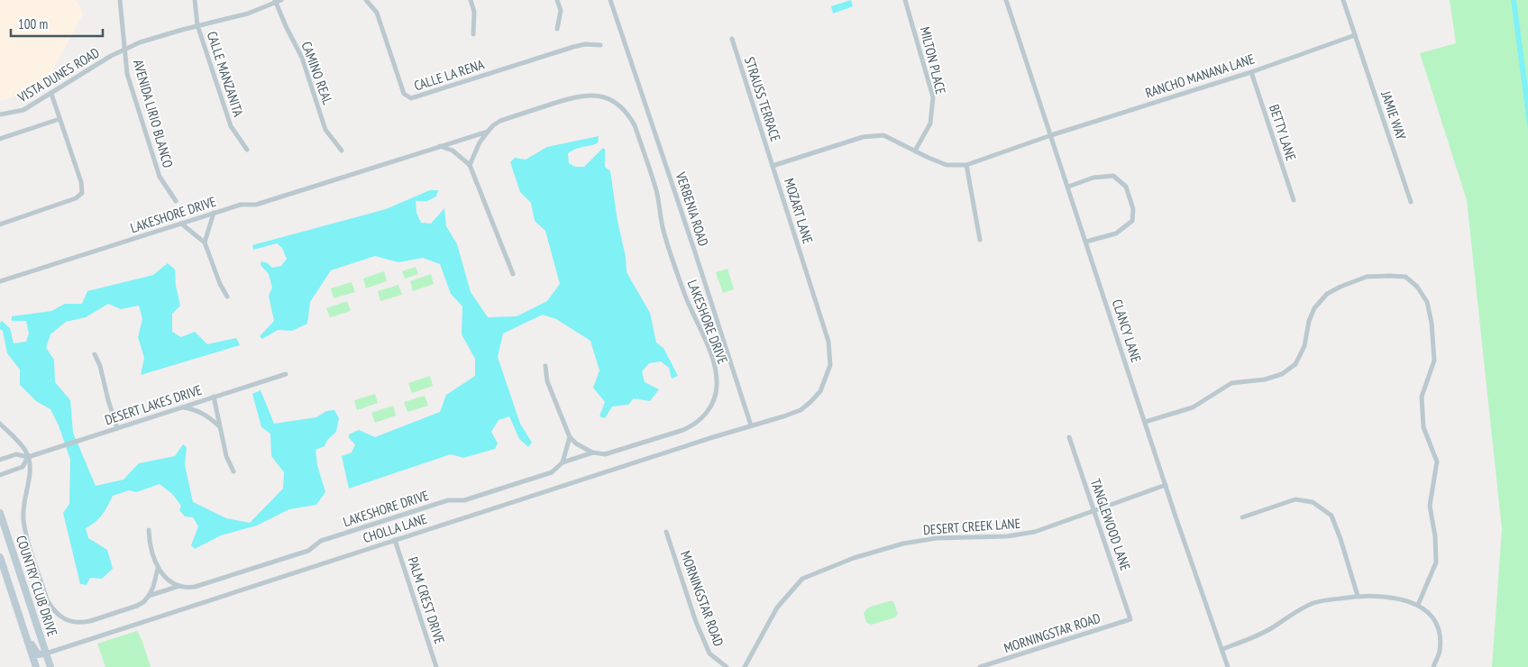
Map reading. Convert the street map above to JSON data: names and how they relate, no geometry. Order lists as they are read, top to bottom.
{
  "streets": {
    "main road": ["COUNTRY CLUB DRIVE"],
    "street": [
      "MILTON PLACE",
      "CAMINO REAL",
      "CALLE MANZANITA",
      "VISTA DUNES ROAD",
      "CALLE LA RENA",
      "RANCHO MANANA LANE",
      "STRAUSS TERRACE",
      "AVENIDA LIRIO BLANCO",
      "JAMIE WAY",
      "BETTY LANE",
      "VERBENIA ROAD",
      "MOZART LANE",
      "LAKESHORE DRIVE",
      "CLANCY LANE",
      "DESERT LAKES DRIVE",
      "TANGLEWOOD LANE",
      "DESERT CREEK LANE",
      "CHOLLA LANE",
      "MORNINGSTAR ROAD",
      "PALM CREST DRIVE"
    ]
  },
  "crossings": [
    ["MILTON PLACE", "MOZART LANE"],
    ["CAMINO REAL", "VISTA DUNES ROAD"],
    ["CALLE MANZANITA", "VISTA DUNES ROAD"],
    ["VISTA DUNES ROAD", "AVENIDA LIRIO BLANCO"],
    ["RANCHO MANANA LANE", "JAMIE WAY"],
    ["RANCHO MANANA LANE", "BETTY LANE"],
    ["RANCHO MANANA LANE", "MOZART LANE"],
    ["RANCHO MANANA LANE", "CLANCY LANE"],
    ["STRAUSS TERRACE", "MOZART LANE"],
    ["VERBENIA ROAD", "MOZART LANE"],
    ["VERBENIA ROAD", "CHOLLA LANE"],
    ["MOZART LANE", "CLANCY LANE"],
    ["MOZART LANE", "CHOLLA LANE"],
    ["LAKESHORE DRIVE", "DESERT LAKES DRIVE"],
    ["CLANCY LANE", "DESERT CREEK LANE"],
    ["TANGLEWOOD LANE", "DESERT CREEK LANE"],
    ["TANGLEWOOD LANE", "MORNINGSTAR ROAD"],
    ["CHOLLA LANE", "COUNTRY CLUB DRIVE"],
    ["CHOLLA LANE", "PALM CREST DRIVE"]
  ],
  "scale_bar": "100 m"
}
